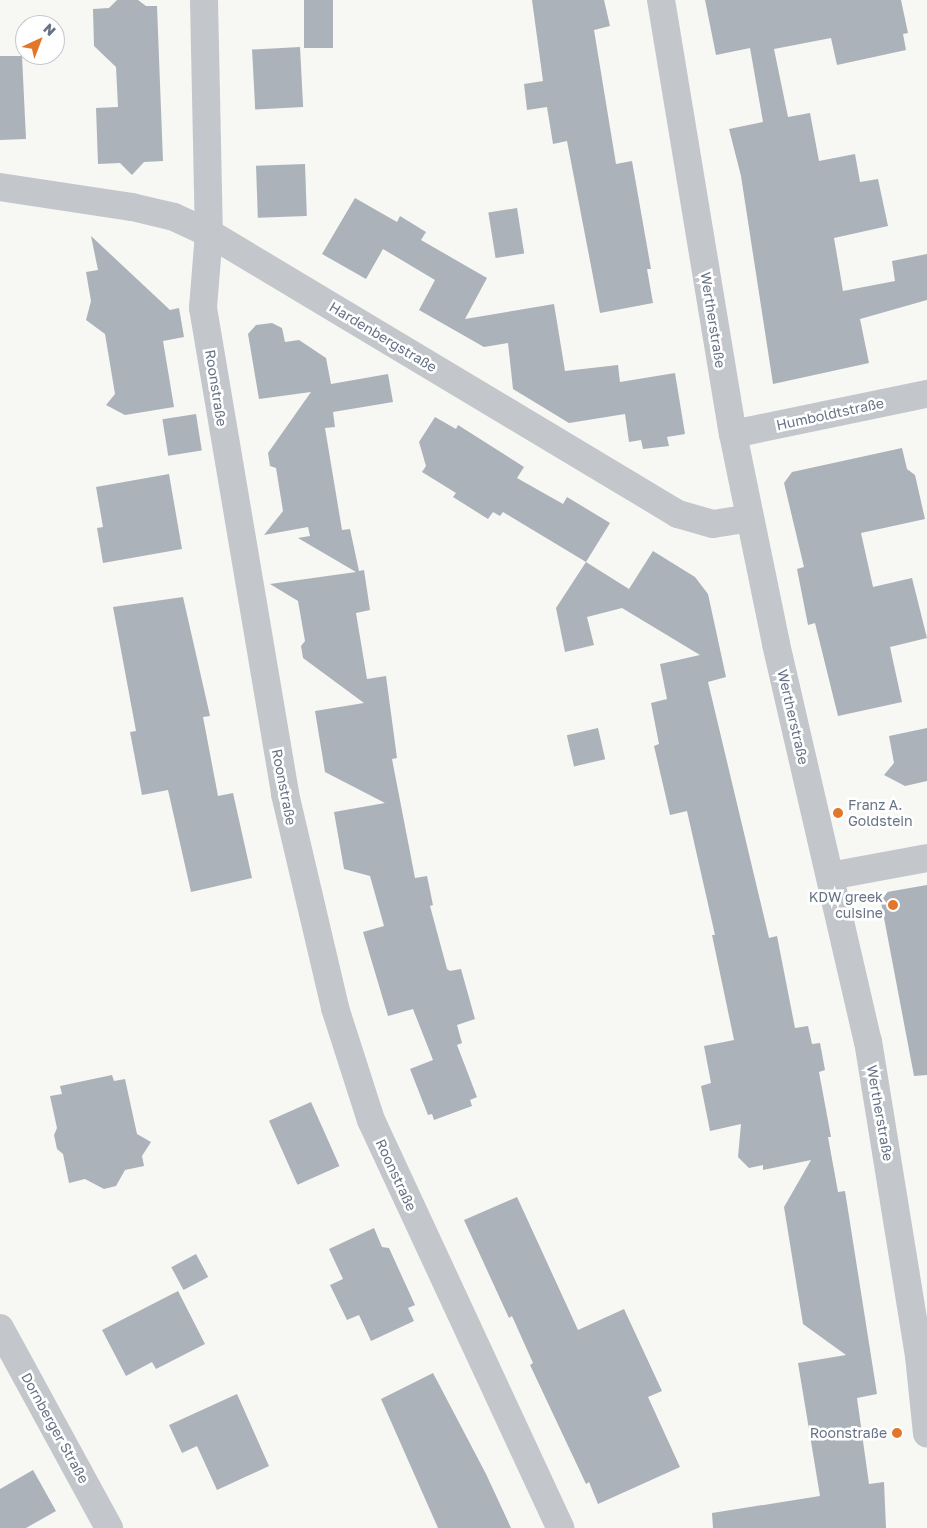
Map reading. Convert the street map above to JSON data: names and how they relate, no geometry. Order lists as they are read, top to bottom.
{
  "streets": {
    "street": [
      "Wertherstraße",
      "Hardenbergstraße",
      "Roonstraße",
      "Humboldtstraße",
      "Dornberger Straße"
    ]
  },
  "crossings": [
    ["Wertherstraße", "Hardenbergstraße"],
    ["Wertherstraße", "Humboldtstraße"],
    ["Hardenbergstraße", "Roonstraße"]
  ],
  "places": ["Franz A. Goldstein", "KDW greek cuisine", "Roonstraße"],
  "north": "top right"
}
